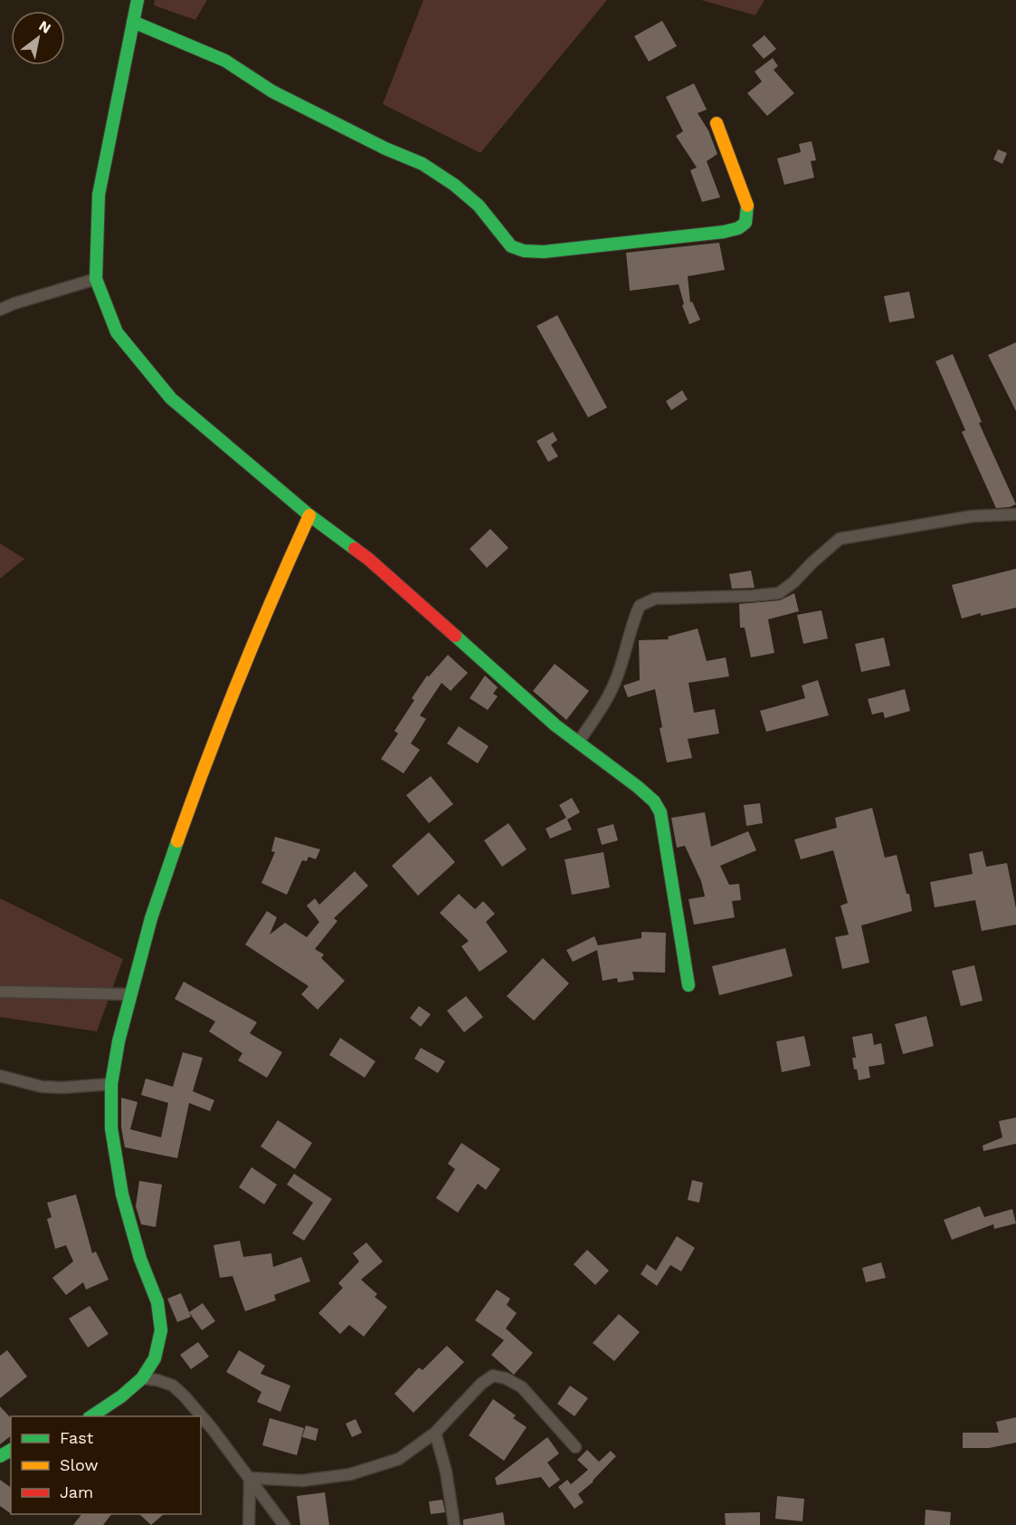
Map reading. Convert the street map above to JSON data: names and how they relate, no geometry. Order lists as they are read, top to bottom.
{
  "legend": ["Fast", "Slow", "Jam"],
  "north": "top right"
}
